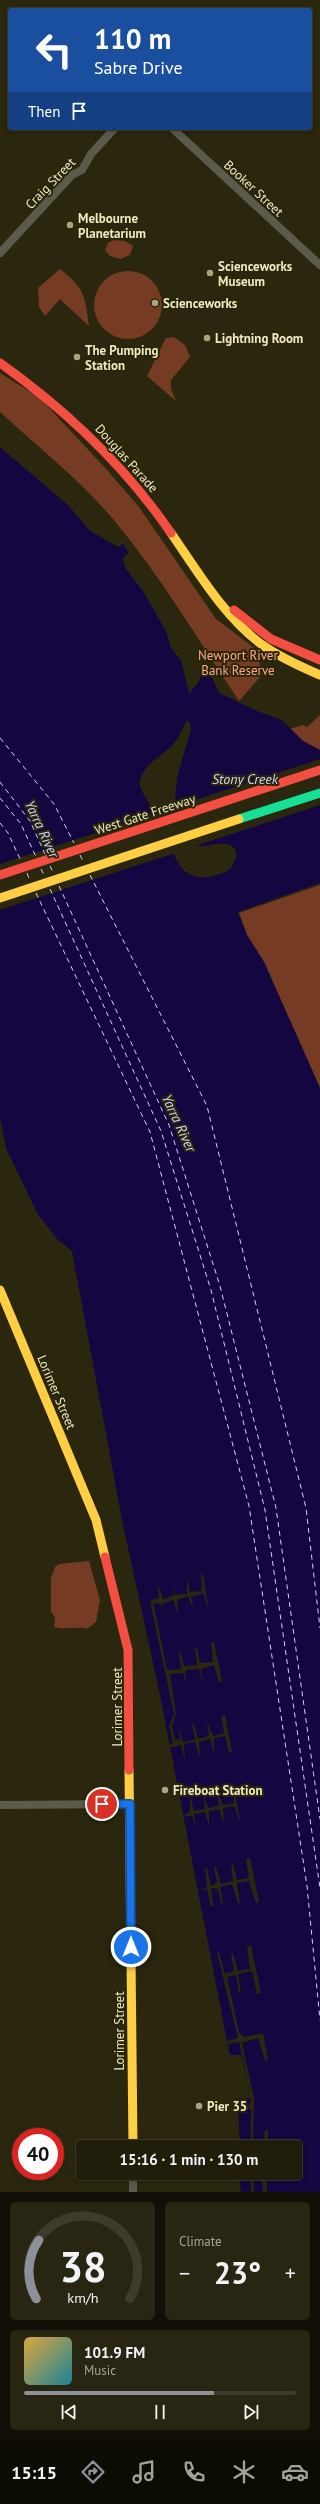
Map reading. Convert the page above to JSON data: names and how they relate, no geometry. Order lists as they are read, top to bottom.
{
  "streets": {
    "main road": ["Douglas Parade", "West Gate Freeway", "Lorimer Street"],
    "street": ["Craig Street", "Booker Street"]
  },
  "water": ["Stony Creek", "Yarra River"],
  "parks": ["Newport River Bank Reserve"],
  "places": [
    "Melbourne Planetarium",
    "Scienceworks Museum",
    "Scienceworks",
    "Lightning Room",
    "The Pumping Station",
    "Fireboat Station",
    "Pier 35"
  ],
  "page": {
    "turn": ["110 m", "Sabre Drive"],
    "then": "Then",
    "limit": "40",
    "trip": "15:16 · 1 min · 130 m",
    "tile": "Climate",
    "heat": ["−", "23°", "+"],
    "song": ["101.9 FM", "Music"],
    "tabs": "15:15",
    "gauge": ["38", "km/h"]
  }
}
